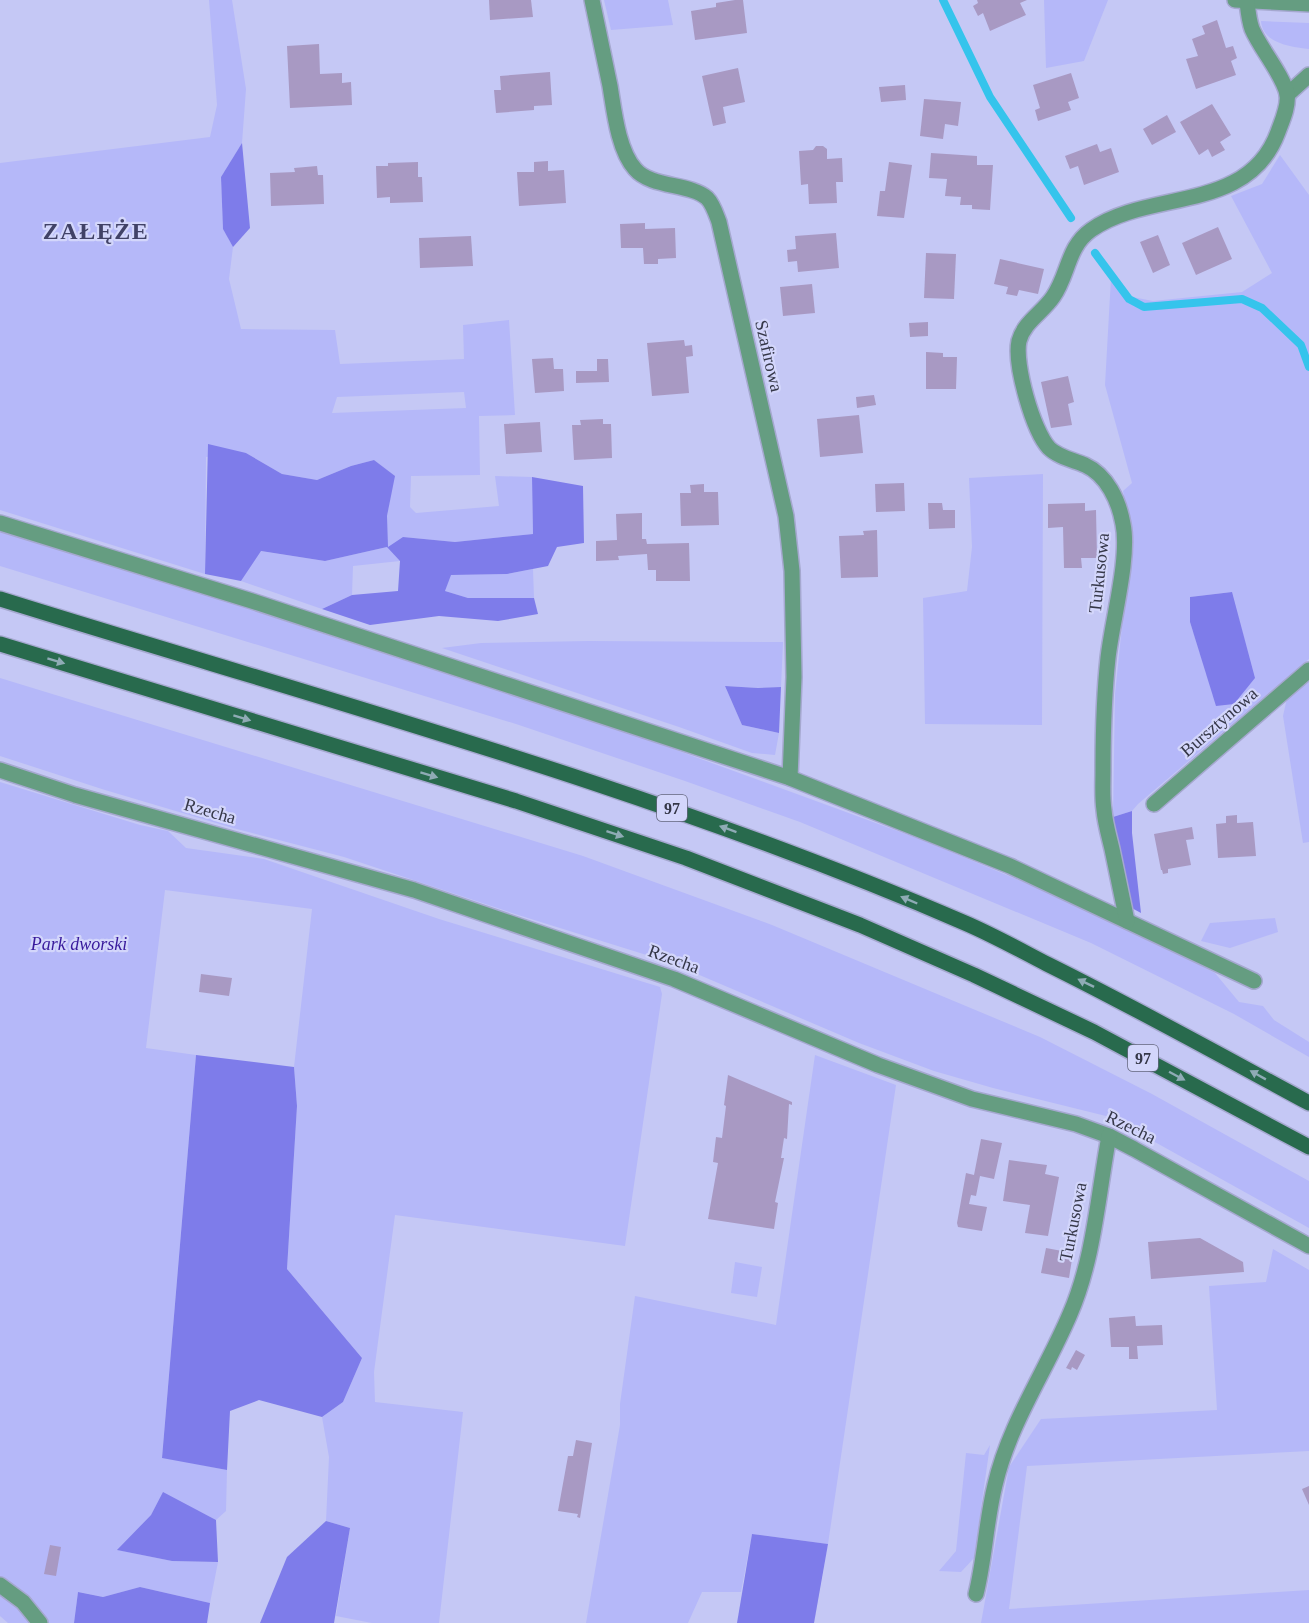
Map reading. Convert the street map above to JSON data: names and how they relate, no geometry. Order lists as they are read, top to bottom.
{
  "streets": {
    "main road": ["97"],
    "street": [
      "Szafirowa",
      "Turkusowa",
      "Bursztynowa",
      "Rzecha"
    ]
  },
  "crossings": [
    ["Turkusowa", "Rzecha"]
  ],
  "districts": ["ZAŁĘŻE"],
  "parks": ["Park dworski"]
}
